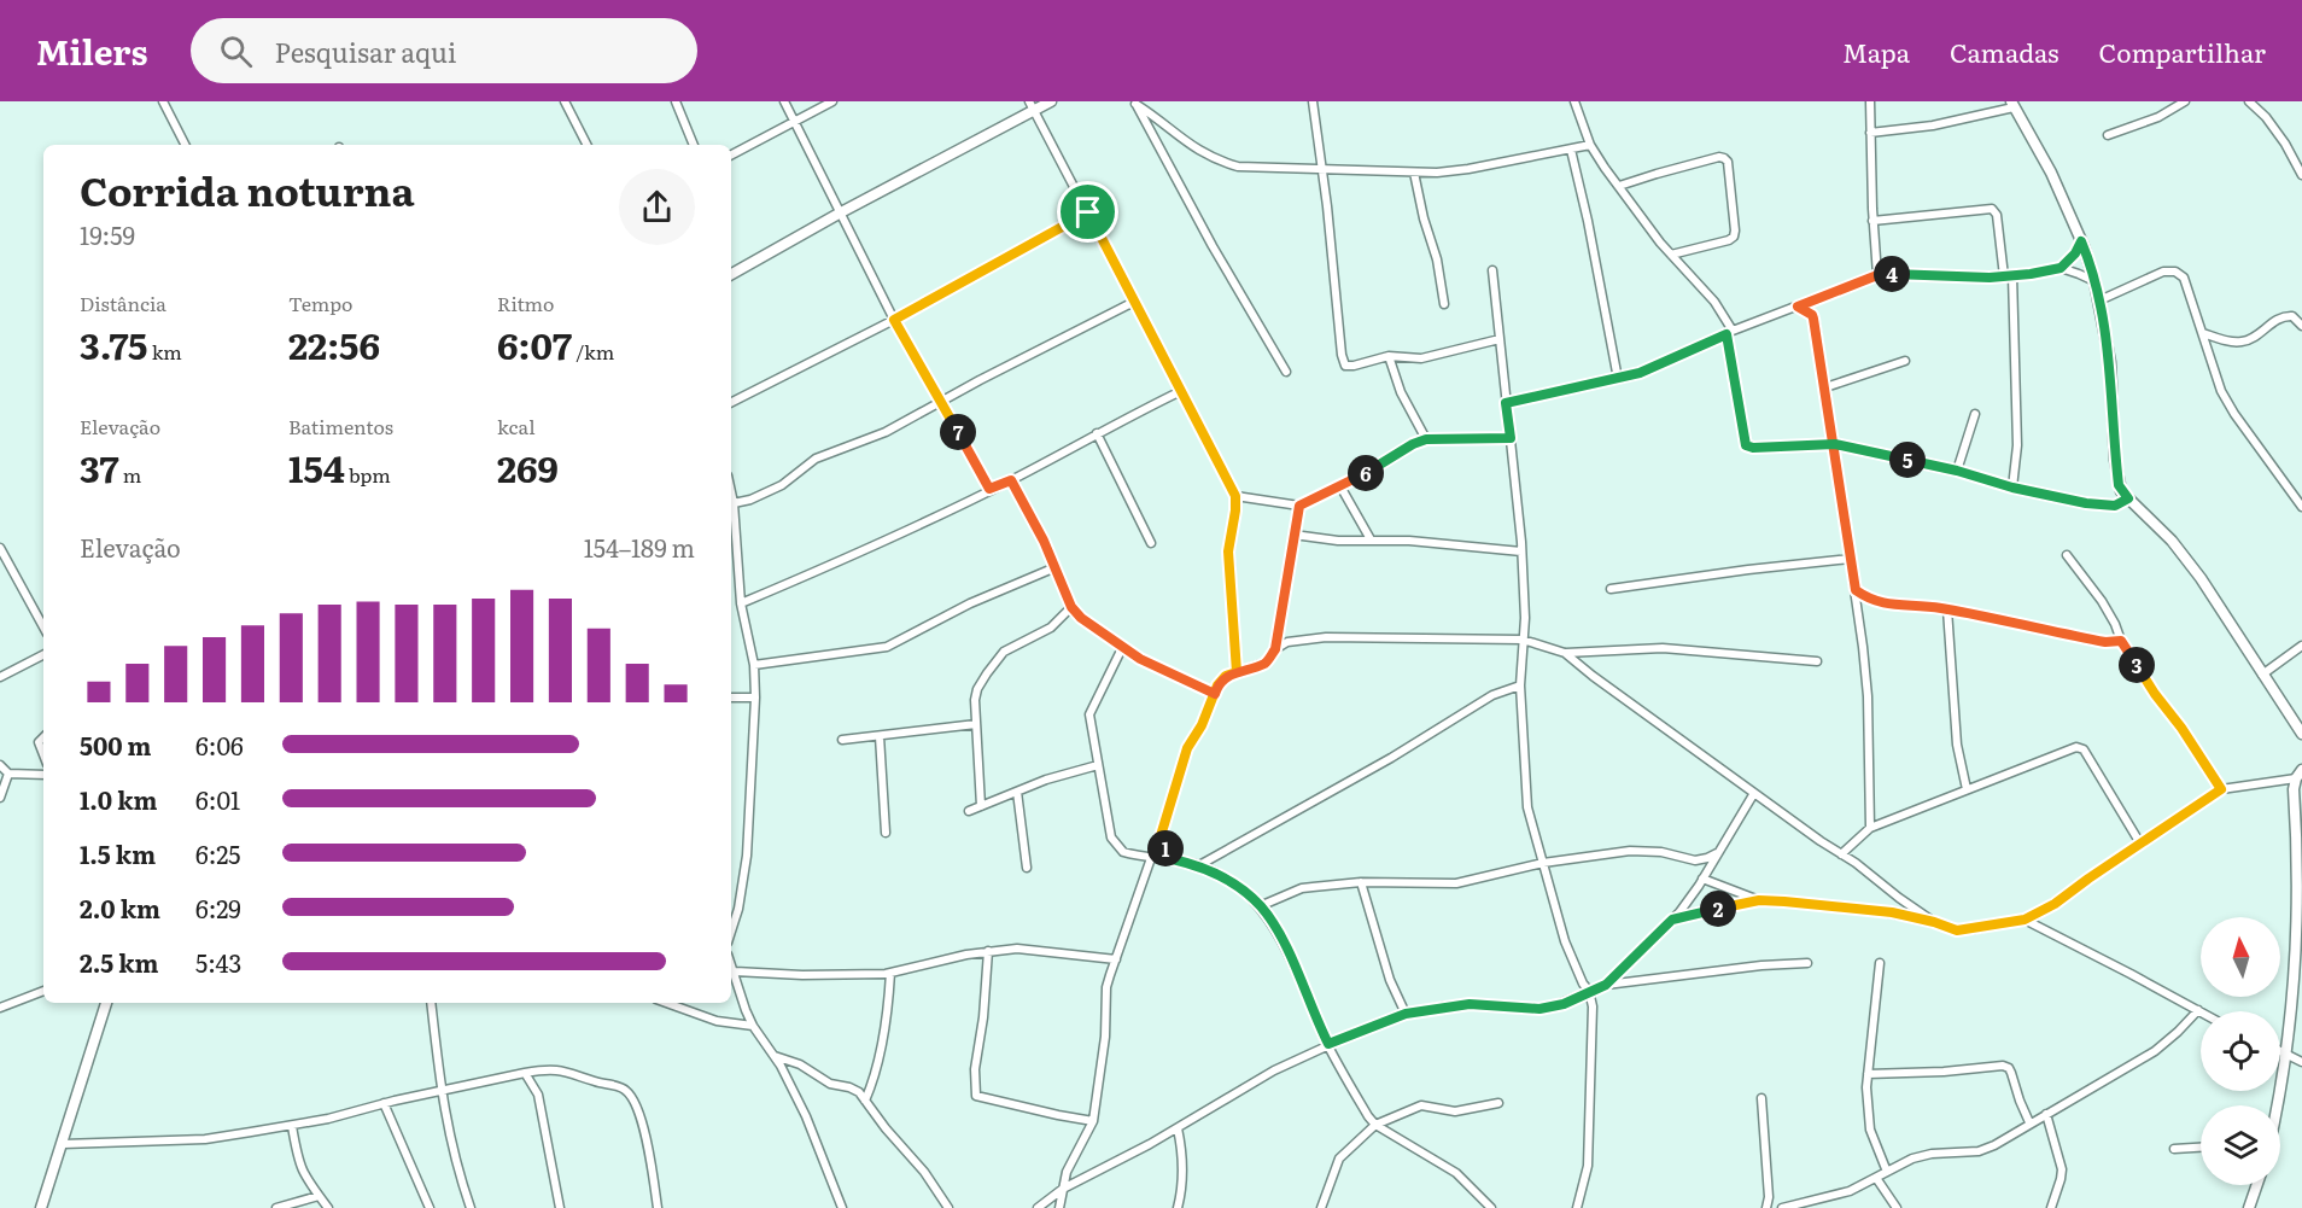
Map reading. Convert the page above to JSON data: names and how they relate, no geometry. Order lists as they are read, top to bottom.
{
  "north": "top",
  "page": {
    "header": "Milers",
    "search": "Pesquisar aqui",
    "nav": ["Mapa", "Camadas", "Compartilhar"],
    "heading": ["Corrida noturna", "19:59"],
    "pins": [
      "4",
      "7",
      "5",
      "6",
      "3",
      "1",
      "2"
    ],
    "stats": [
      ["Distância", "3.75 km"],
      ["Tempo", "22:56"],
      ["Ritmo", "6:07 /km"],
      ["Elevação", "37 m"],
      ["Batimentos", "154 bpm"],
      ["kcal", "269"]
    ],
    "chart": ["Elevação", "154–189 m"],
    "list": [
      {
        "name": "500 m",
        "note": "6:06"
      },
      {
        "name": "1.0 km",
        "note": "6:01"
      },
      {
        "name": "1.5 km",
        "note": "6:25"
      },
      {
        "name": "2.0 km",
        "note": "6:29"
      },
      {
        "name": "2.5 km",
        "note": "5:43"
      }
    ]
  }
}
